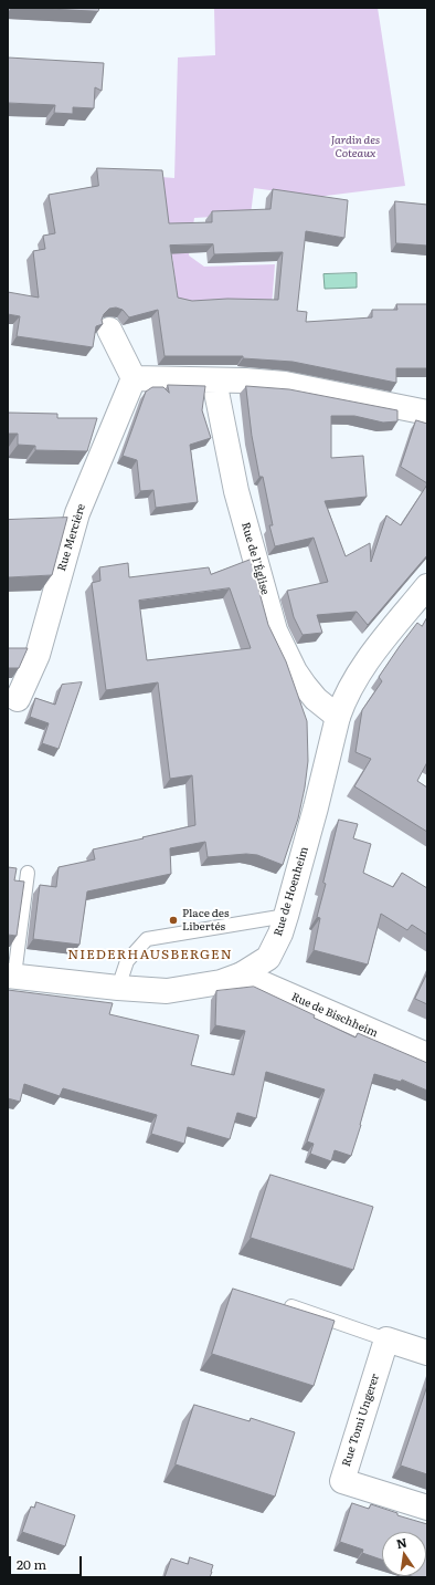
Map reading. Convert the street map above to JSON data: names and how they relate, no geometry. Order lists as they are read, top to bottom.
{
  "streets": {
    "street": [
      "Rue Mercière",
      "Rue de l'Église",
      "Rue de Hoenheim",
      "Rue de Bischheim",
      "Rue Tomi Ungerer"
    ]
  },
  "crossings": [
    ["Rue de l'Église", "Rue de Hoenheim"],
    ["Rue de Hoenheim", "Rue de Bischheim"]
  ],
  "districts": ["NIEDERHAUSBERGEN"],
  "parks": ["Jardin des Coteaux"],
  "places": ["Place des Libertés"],
  "scale_bar": "20 m",
  "north": "top"
}
